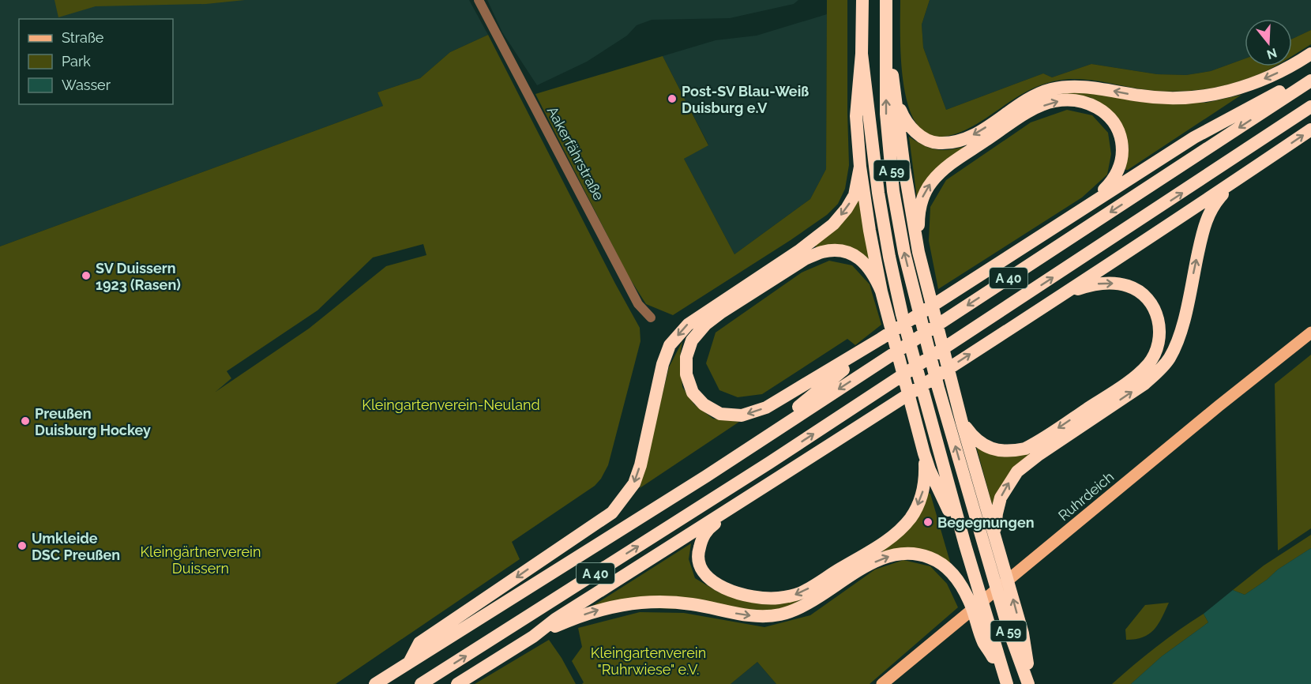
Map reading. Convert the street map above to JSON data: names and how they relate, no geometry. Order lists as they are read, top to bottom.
{
  "streets": {
    "highway": ["A 59", "A 40"],
    "main road": ["Ruhrdeich"],
    "street": ["Aakerfährstraße"]
  },
  "parks": ["Kleingartenverein-Neuland", "Kleingärtnerverein Duissern", "Kleingartenverein \"Ruhrwiese\" e.V."],
  "places": [
    "Post-SV Blau-Weiß Duisburg e.V",
    "SV Duissern 1923 (Rasen)",
    "Preußen Duisburg Hockey",
    "Begegnungen",
    "Umkleide DSC Preußen"
  ],
  "legend": ["Straße", "Park", "Wasser"],
  "north": "bottom"
}
